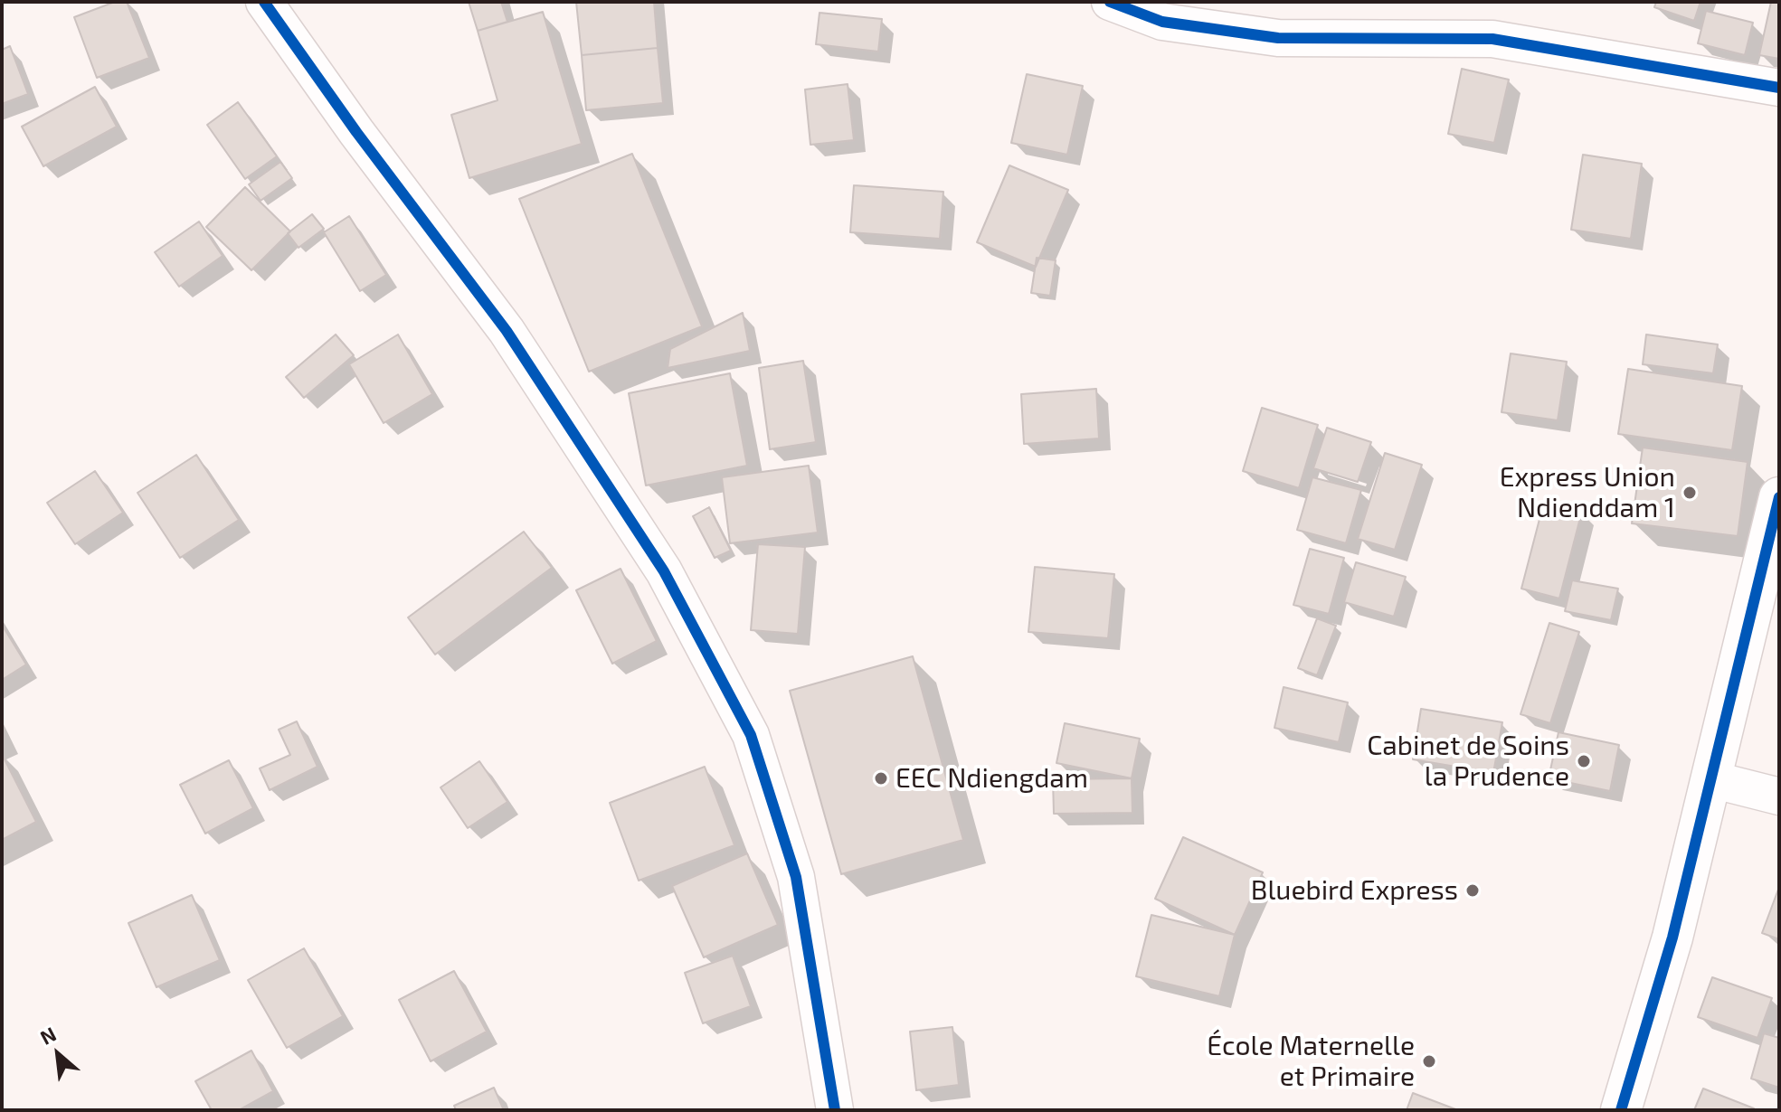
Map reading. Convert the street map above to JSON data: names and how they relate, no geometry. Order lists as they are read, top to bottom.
{
  "places": [
    "Express Union Ndienddam 1",
    "Cabinet de Soins la Prudence",
    "EEC Ndiengdam",
    "Bluebird Express",
    "École Maternelle et Primaire"
  ],
  "north": "top left"
}
